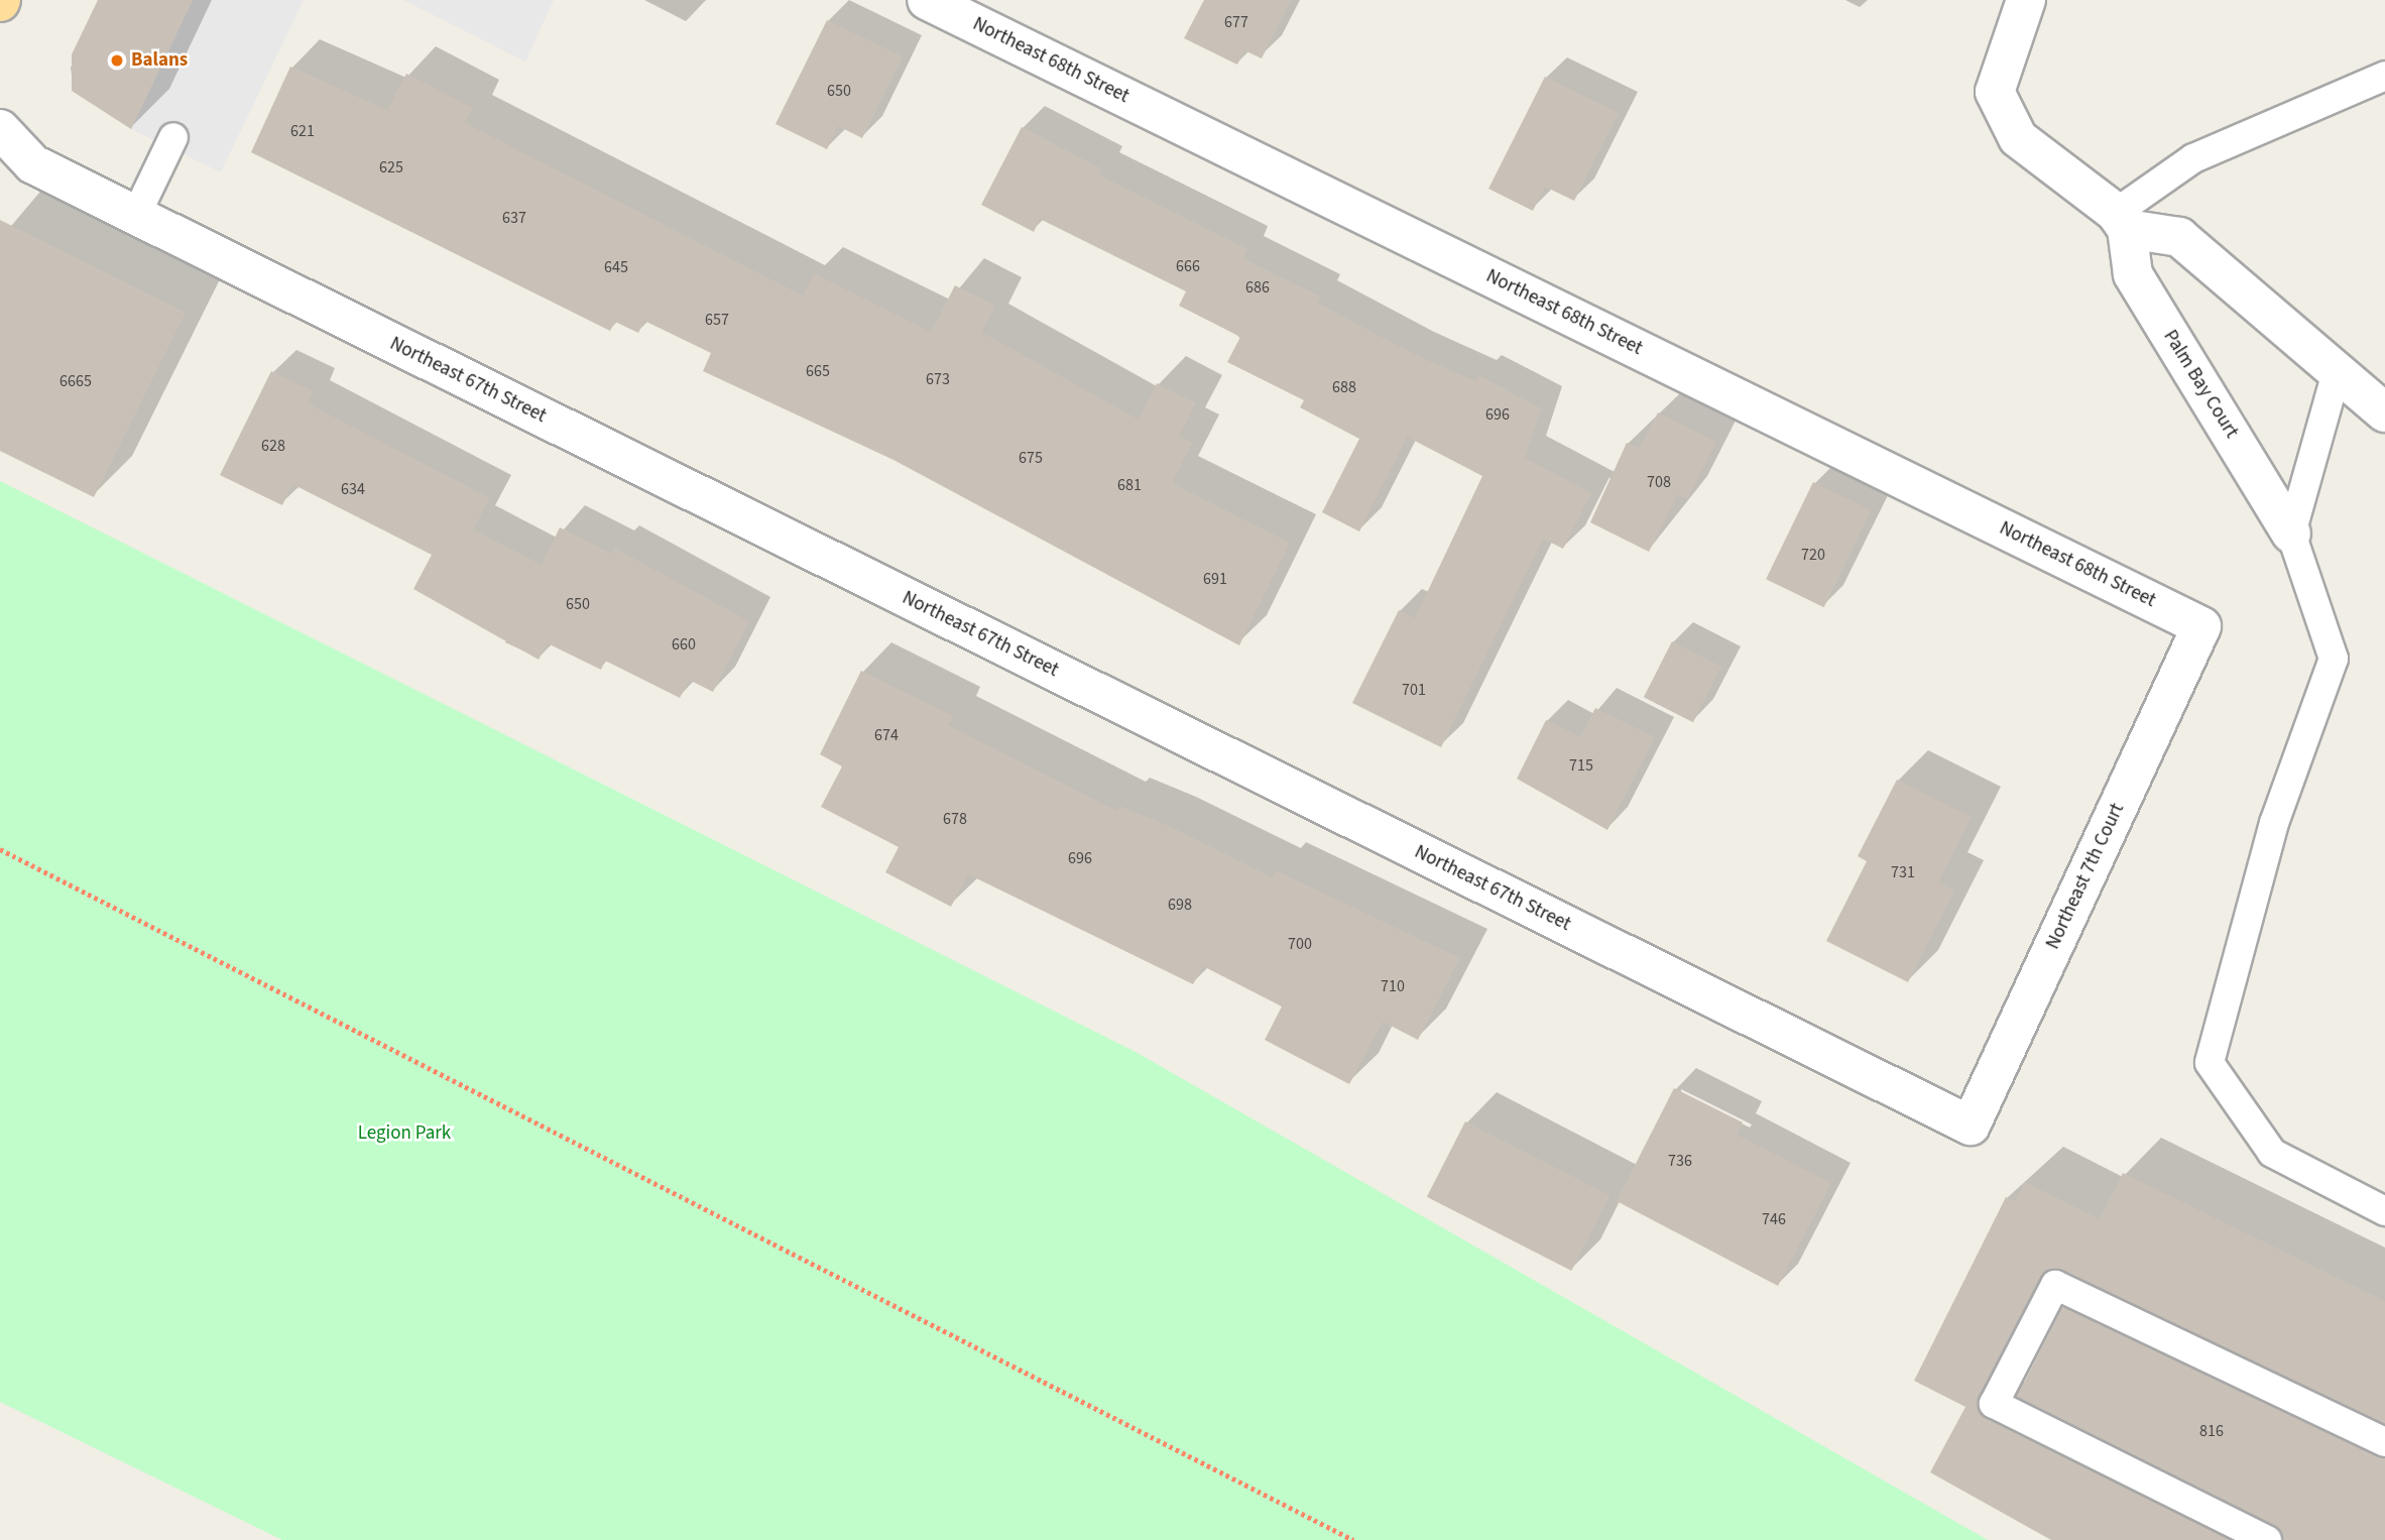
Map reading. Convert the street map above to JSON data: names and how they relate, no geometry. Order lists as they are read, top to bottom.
{
  "streets": {
    "street": [
      "Northeast 68th Street",
      "Northeast 67th Street",
      "Palm Bay Court",
      "Northeast 7th Court"
    ]
  },
  "crossings": [
    ["Northeast 68th Street", "Northeast 7th Court"],
    ["Northeast 67th Street", "Northeast 7th Court"]
  ],
  "parks": ["Legion Park"],
  "places": ["Balans"],
  "house_numbers": [
    "677",
    "650",
    "621",
    "625",
    "637",
    "666",
    "645",
    "686",
    "657",
    "665",
    "673",
    "6665",
    "688",
    "696",
    "628",
    "675",
    "708",
    "681",
    "634",
    "720",
    "691",
    "650",
    "660",
    "701",
    "674",
    "715",
    "678",
    "696",
    "731",
    "698",
    "700",
    "710",
    "736",
    "746",
    "816"
  ]
}
